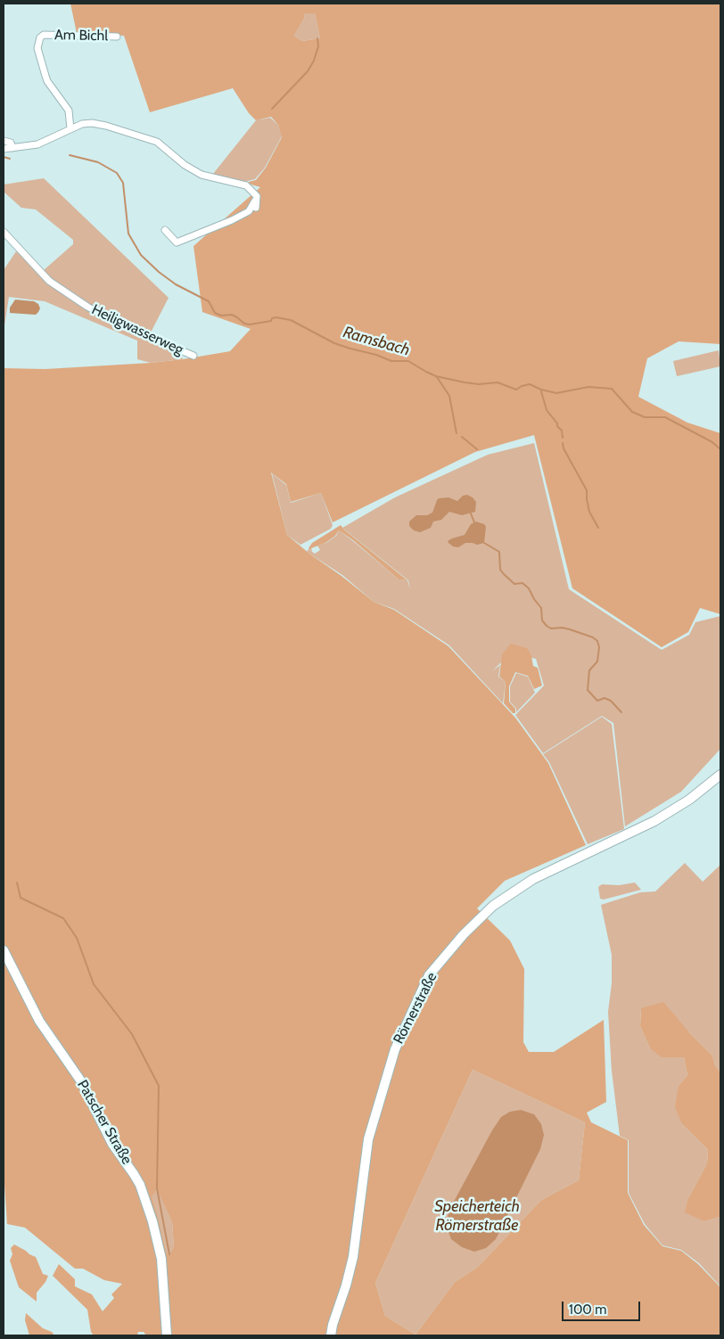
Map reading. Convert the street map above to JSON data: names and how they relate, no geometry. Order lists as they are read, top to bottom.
{
  "streets": {
    "main road": ["Römerstraße", "Patscher Straße"],
    "street": ["Am Bichl", "Heiligwasserweg"]
  },
  "water": ["Ramsbach", "Speicherteich Römerstraße"],
  "scale_bar": "100 m"
}
